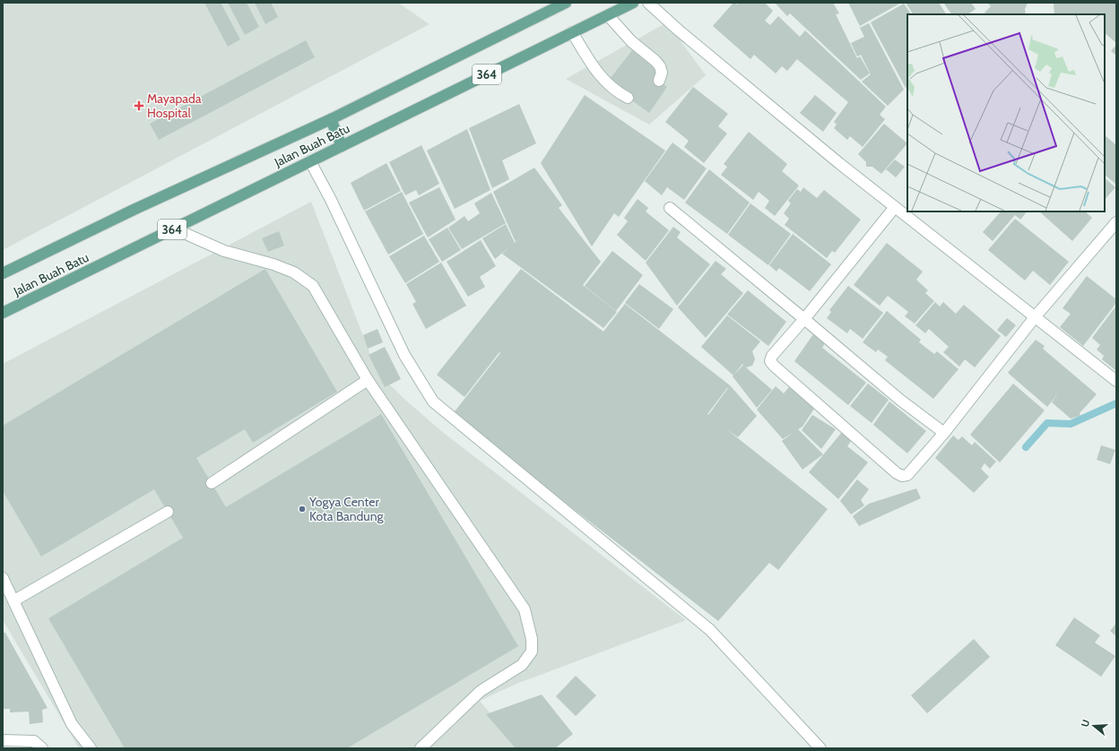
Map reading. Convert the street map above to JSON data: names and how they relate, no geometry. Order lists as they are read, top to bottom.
{
  "streets": {
    "main road": ["364", "Jalan Buah Batu"]
  },
  "places": {
    "health": ["Mayapada Hospital"],
    "other": ["Yogya Center Kota Bandung"]
  },
  "north": "left"
}
